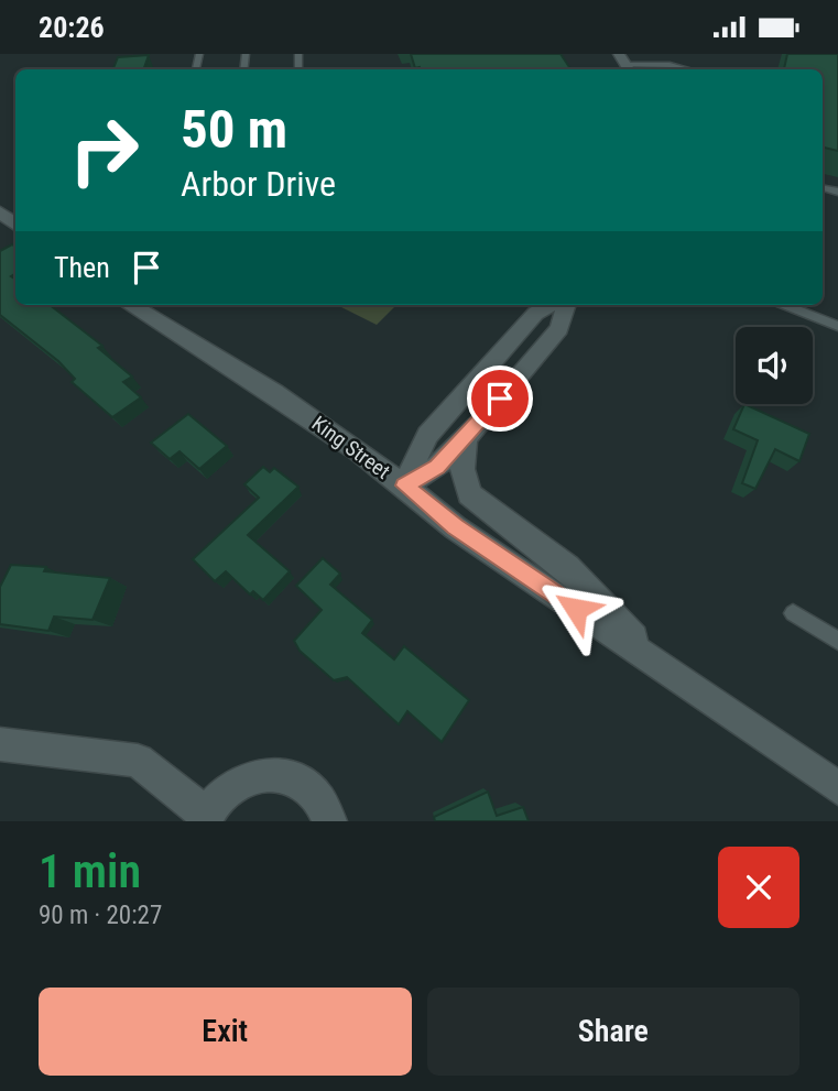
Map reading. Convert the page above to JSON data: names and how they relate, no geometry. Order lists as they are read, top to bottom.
{
  "streets": {
    "street": ["King Street"]
  },
  "page": {
    "status": "20:26",
    "turn": ["50 m", "Arbor Drive"],
    "then": "Then",
    "heading": ["1 min", "90 m · 20:27"],
    "buttons": ["Exit", "Share"]
  }
}
